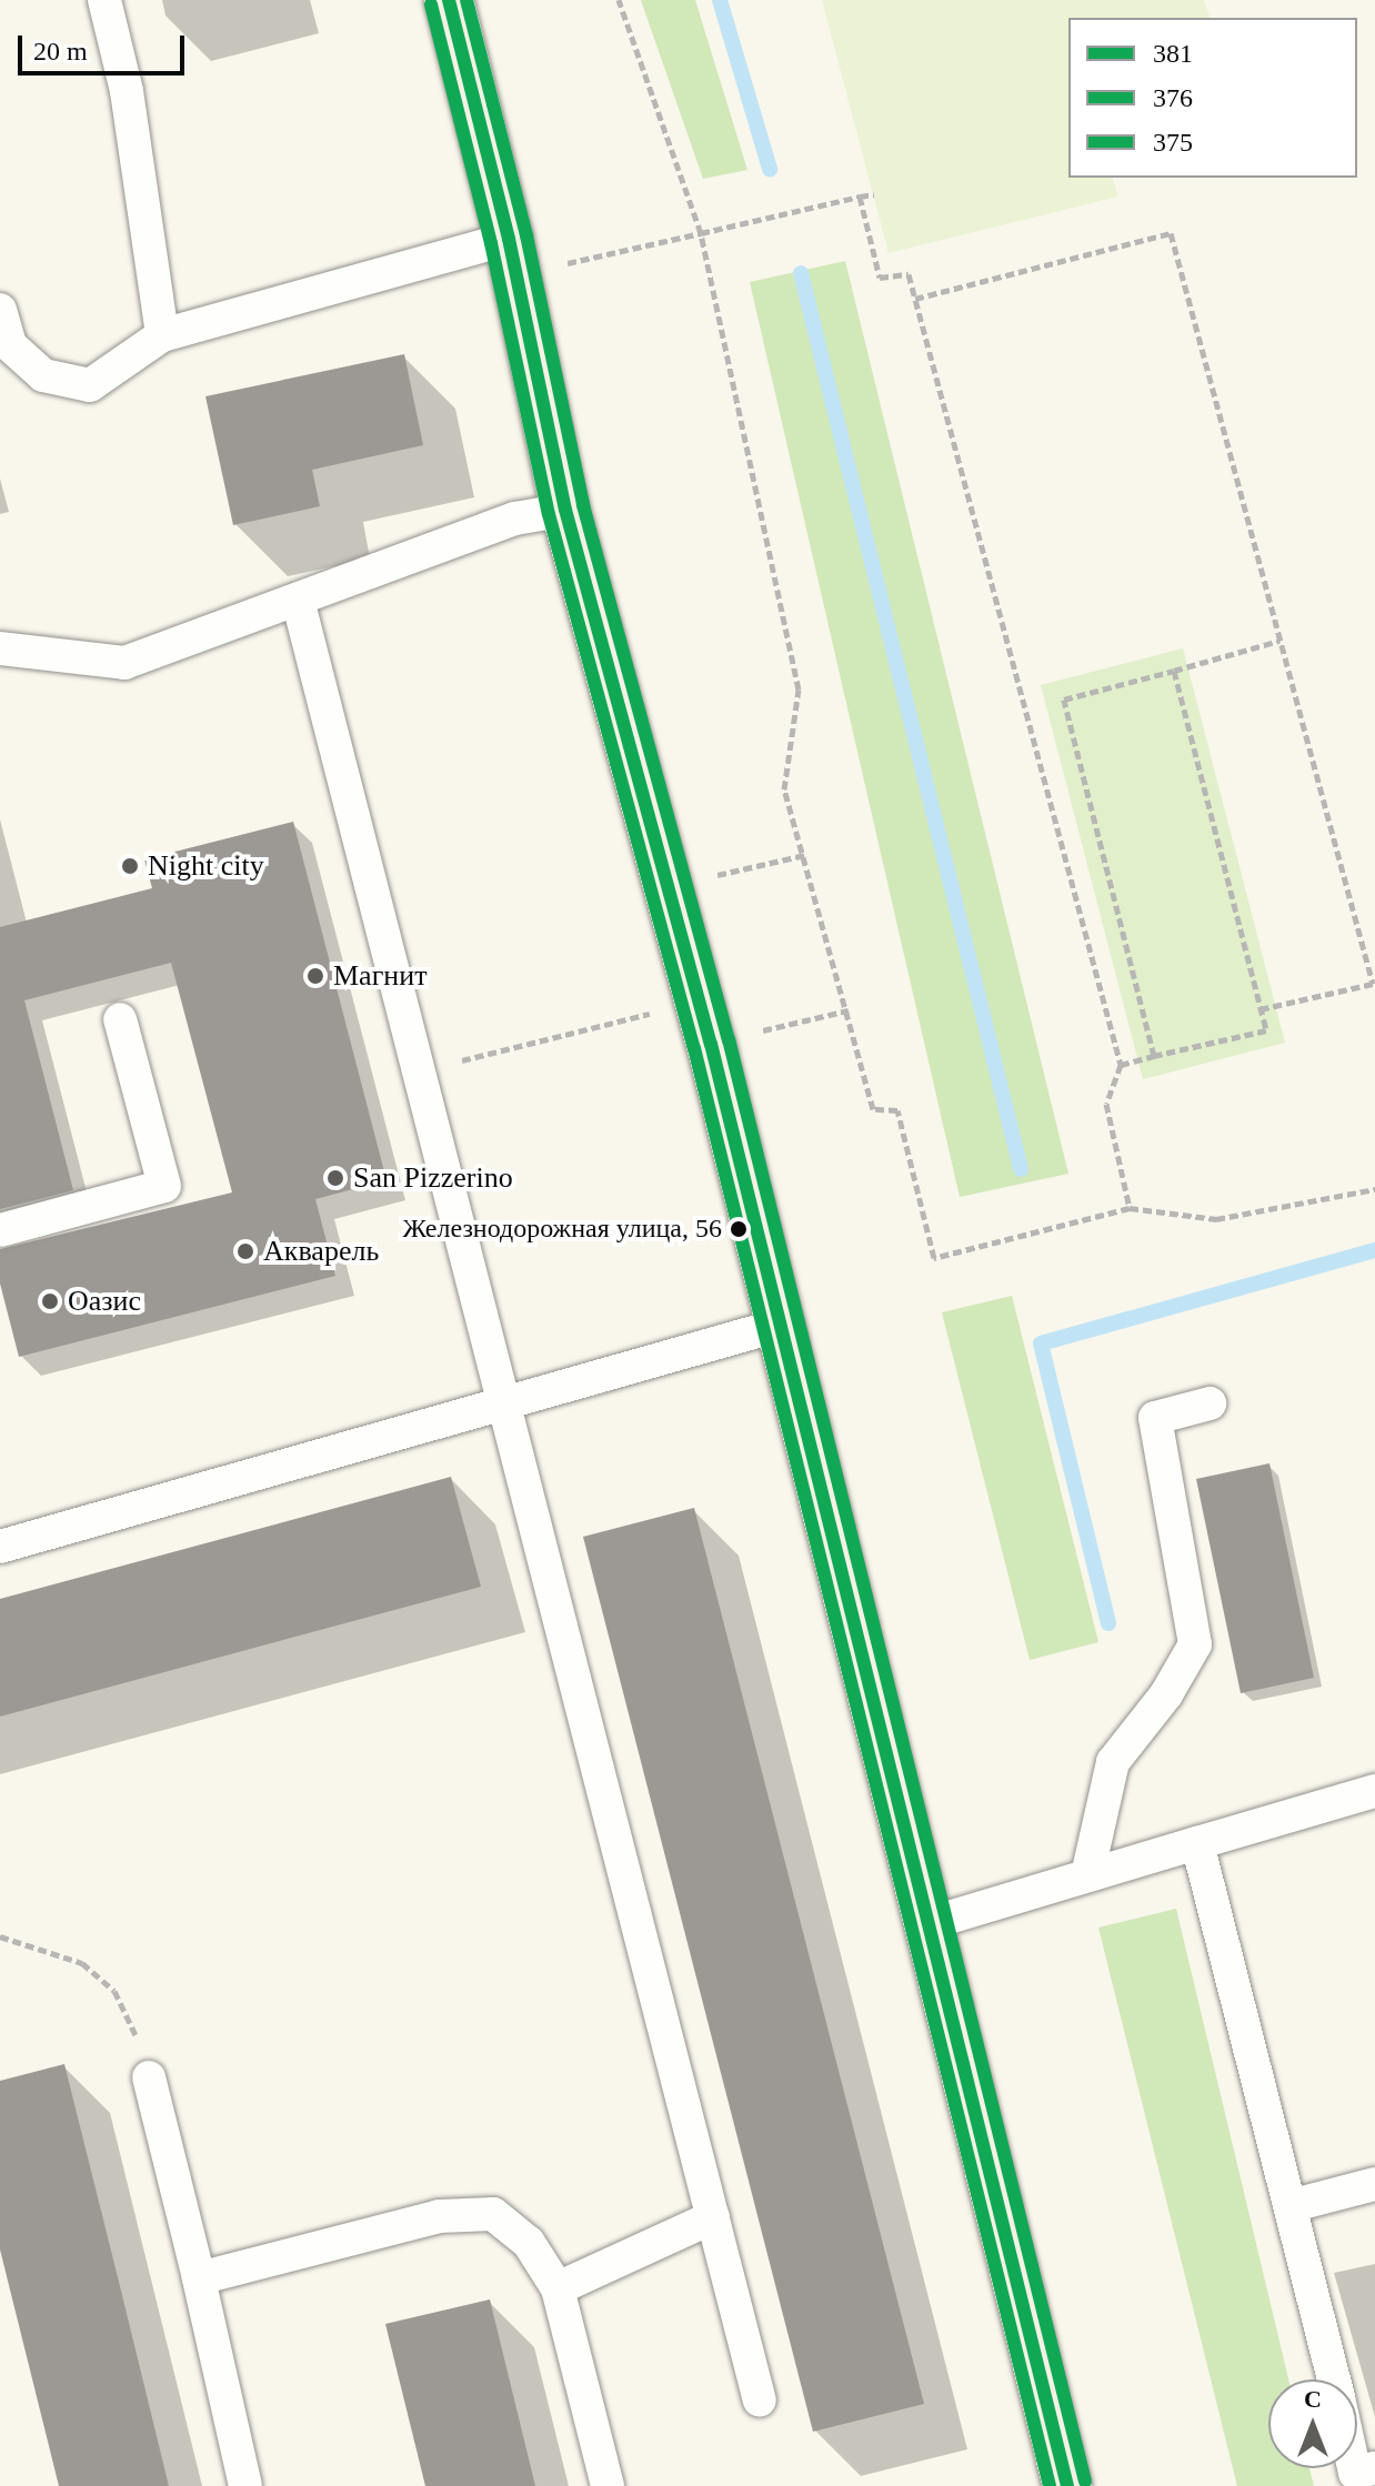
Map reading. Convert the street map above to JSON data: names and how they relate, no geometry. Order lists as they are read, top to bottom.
{
  "places": [
    "Night city",
    "Магнит",
    "San Pizzerino",
    "Железнодорожная улица, 56",
    "Акварель",
    "Оазис"
  ],
  "lines": ["transit line 381", "transit line 375", "transit line 376"],
  "legend": ["381", "376", "375"],
  "scale_bar": "20 m",
  "north": "top"
}
